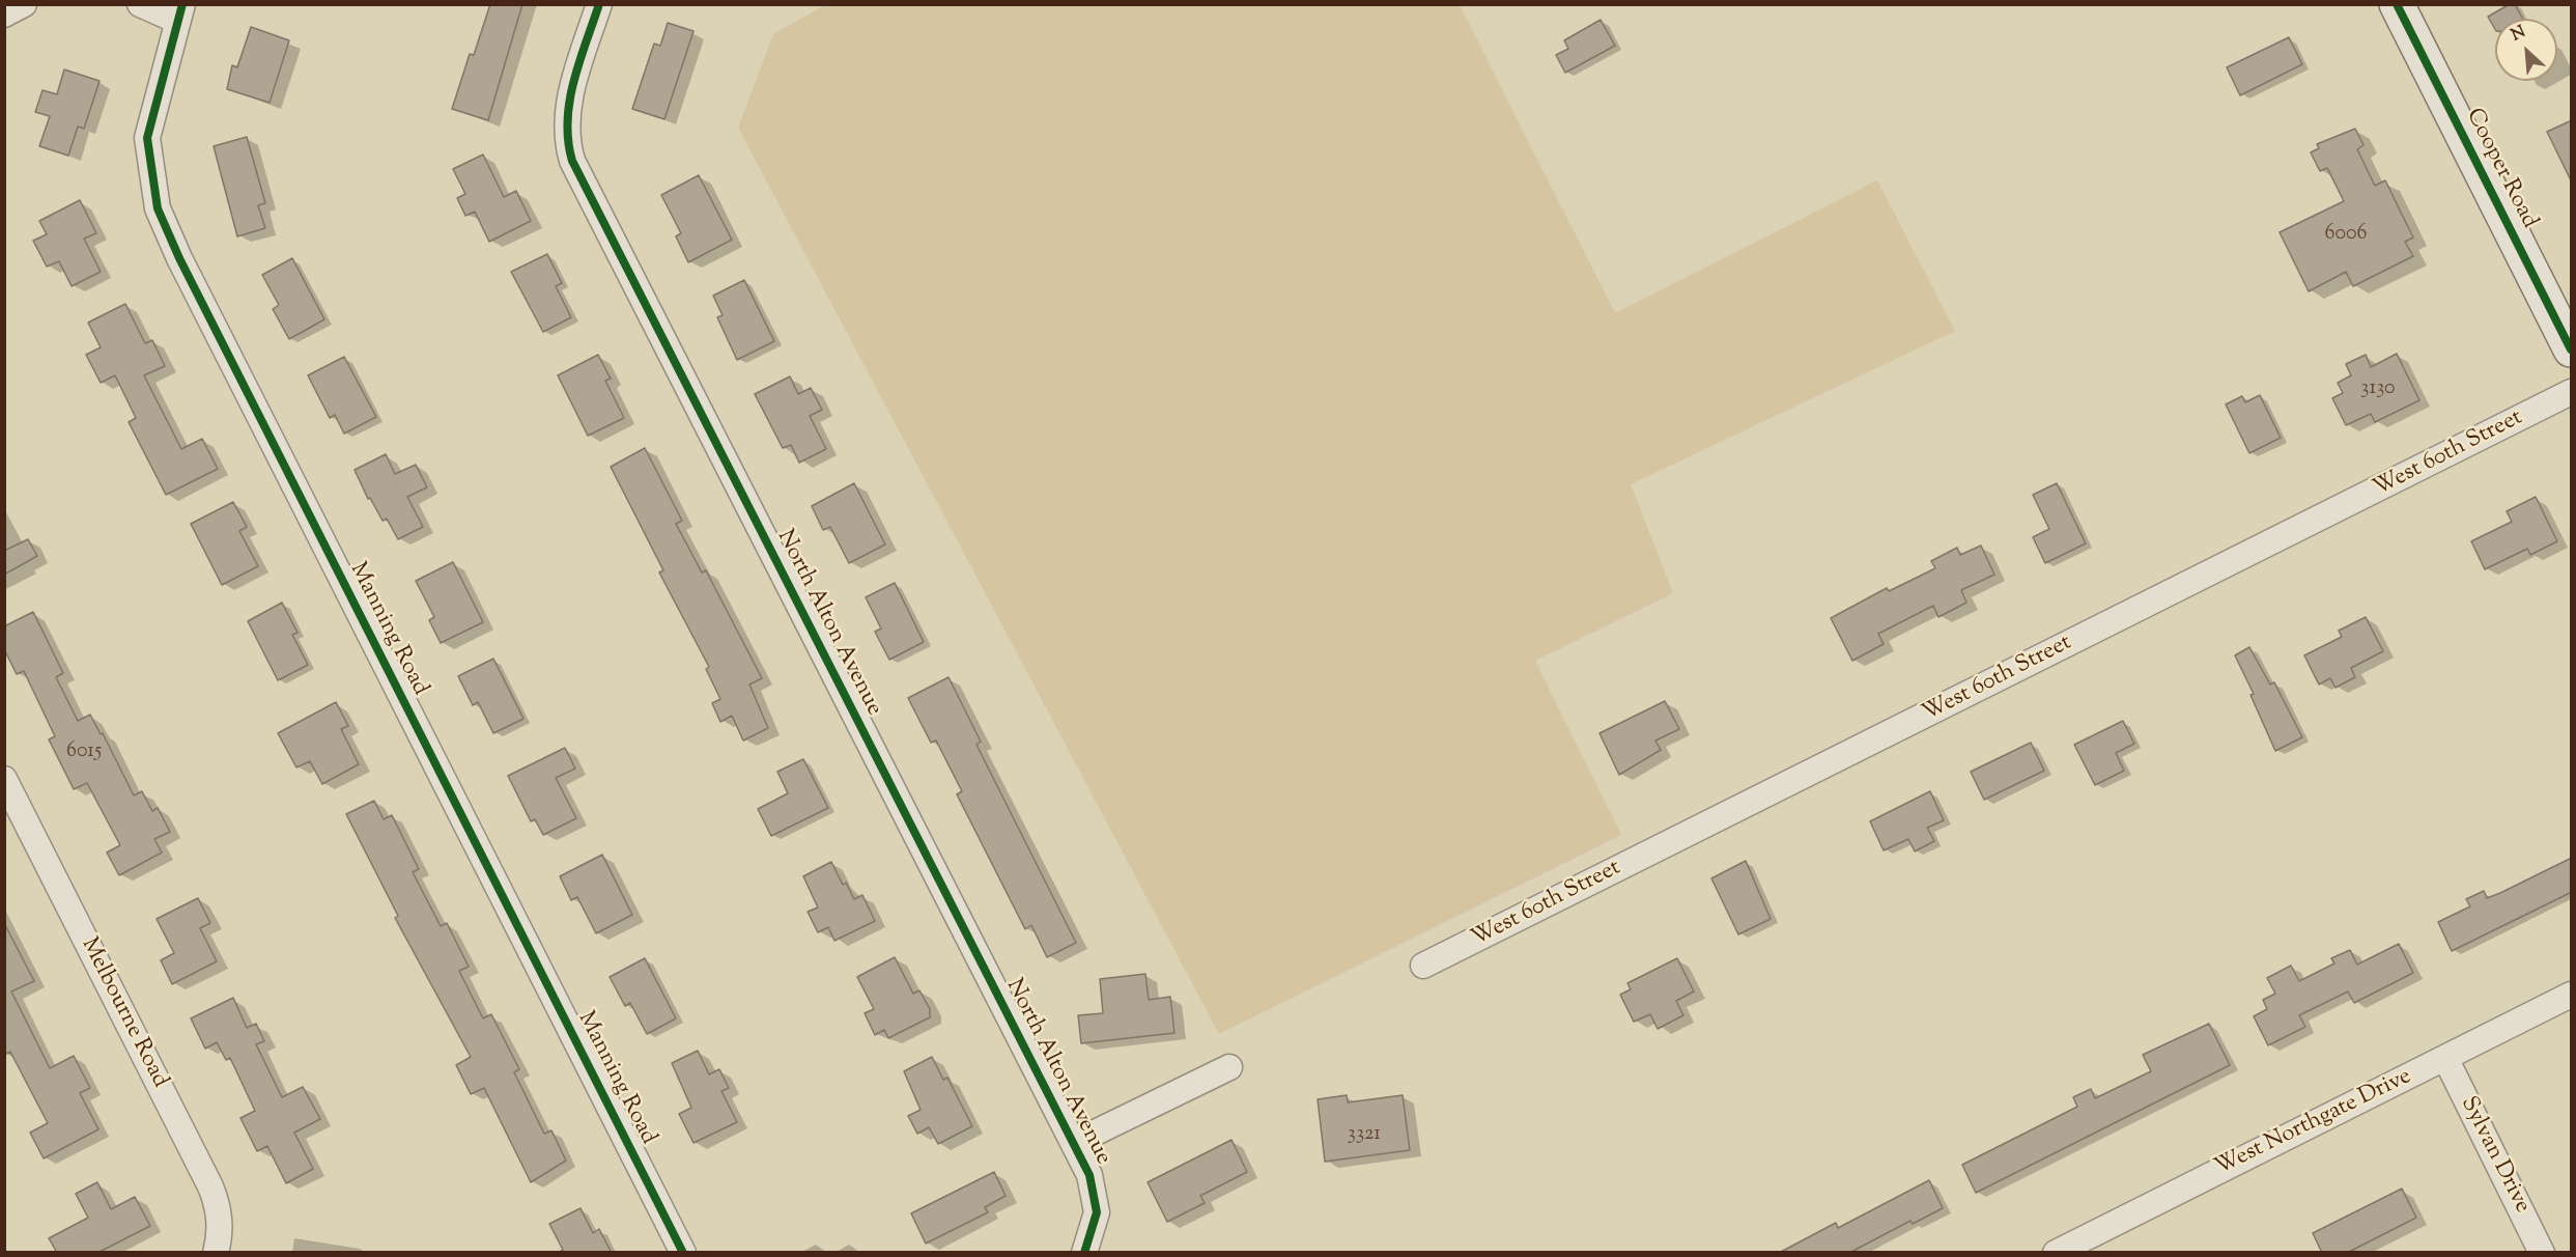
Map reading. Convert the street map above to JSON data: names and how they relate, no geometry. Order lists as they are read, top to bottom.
{
  "streets": {
    "main road": ["Cooper Road"],
    "street": [
      "West 60th Street",
      "North Alton Avenue",
      "Manning Road",
      "Melbourne Road",
      "West Northgate Drive",
      "Sylvan Drive"
    ]
  },
  "crossings": [
    ["West Northgate Drive", "Sylvan Drive"]
  ],
  "house_numbers": [
    "6006",
    "3130",
    "6015",
    "3321"
  ],
  "north": "top left"
}
